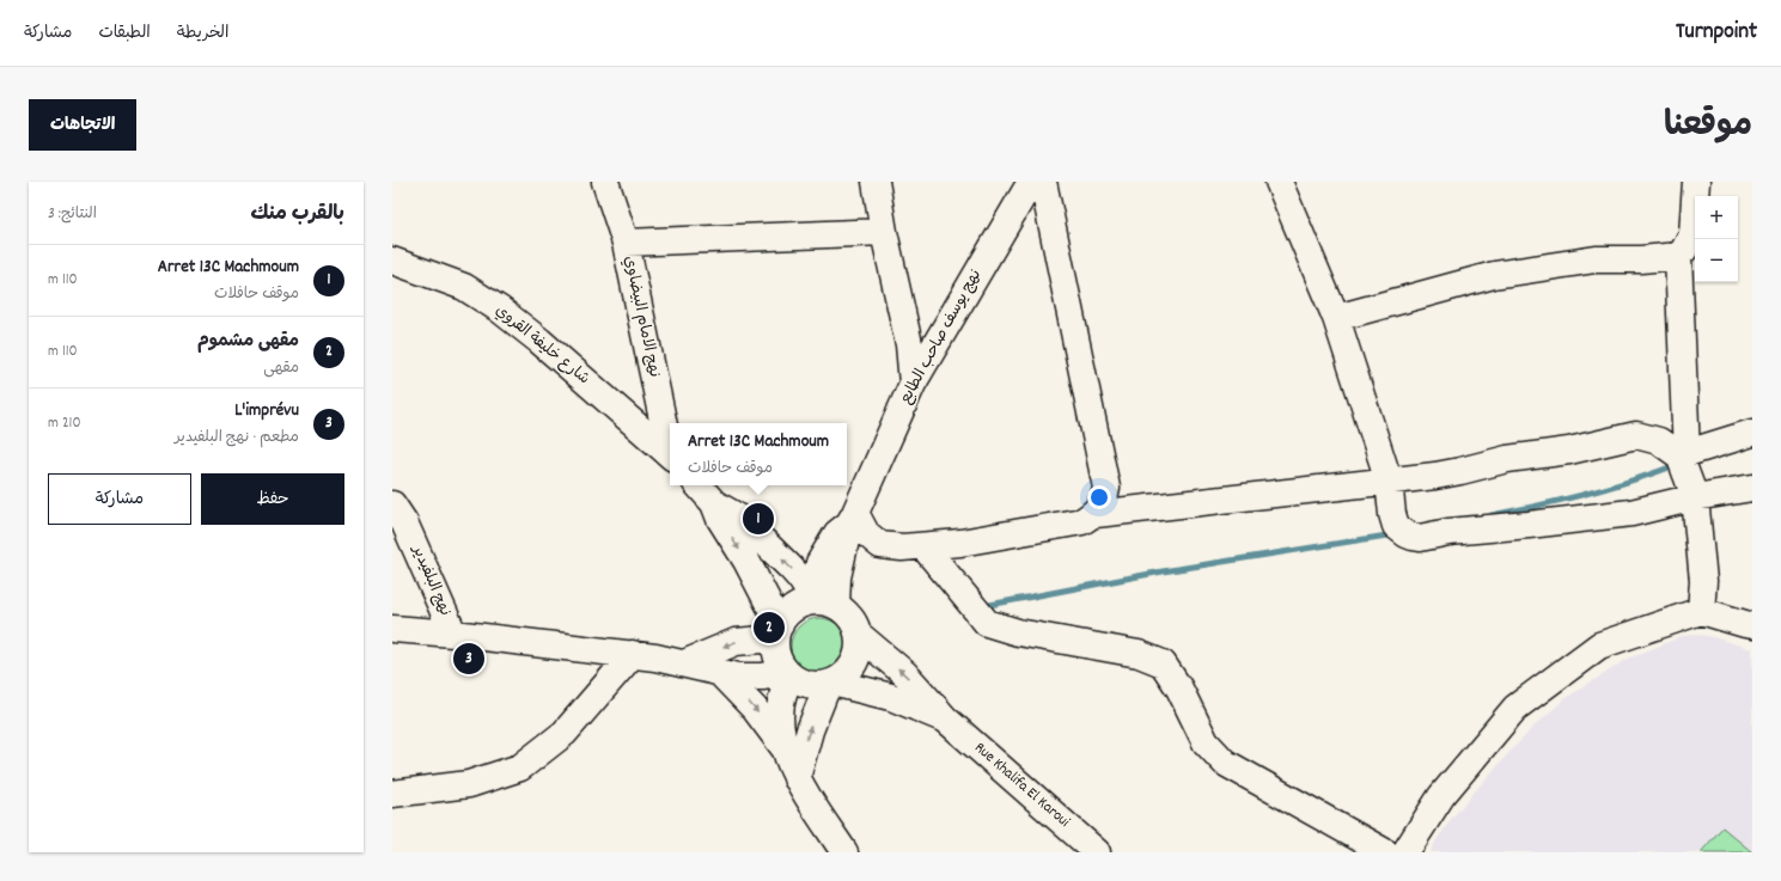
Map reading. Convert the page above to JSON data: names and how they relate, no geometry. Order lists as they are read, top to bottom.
{
  "streets": {
    "street": [
      "نهج الامام البيضاوي",
      "نهج يوسف صاحب الطابع",
      "شارع خليفة القروي",
      "نهج البلفيدير",
      "Rue Khalifa El Karoui"
    ]
  },
  "crossings": [
    ["نهج يوسف صاحب الطابع", "Rue Khalifa El Karoui"]
  ],
  "page": {
    "header": "Turnpoint",
    "nav": ["الخريطة", "الطبقات", "مشاركة"],
    "title": "موقعنا",
    "buttons": [
      "الاتجاهات",
      ["حفظ", "مشاركة"]
    ],
    "heading": ["بالقرب منك", "النتائج: 3"],
    "map_buttons": ["+", "−"],
    "list": [
      {
        "mark": "1",
        "name": "Arret 13C Machmoum",
        "note": "موقف حافلات",
        "value": "110 m"
      },
      {
        "mark": "2",
        "name": "مقهى مشموم",
        "note": "مقهى",
        "value": "110 m"
      },
      {
        "mark": "3",
        "name": "L'imprévu",
        "note": "مطعم · نهج البلفيدير",
        "value": "210 m"
      }
    ],
    "popup": ["Arret 13C Machmoum", "موقف حافلات"],
    "pins": ["1", "2", "3"]
  }
}
